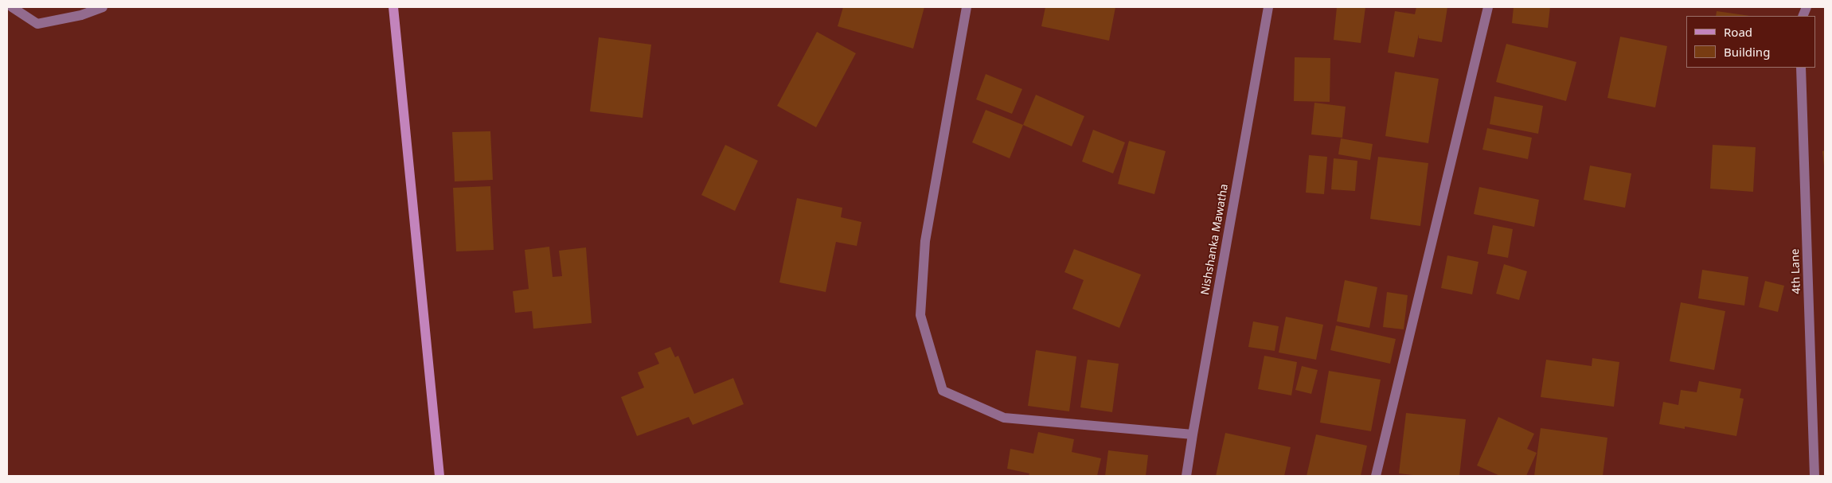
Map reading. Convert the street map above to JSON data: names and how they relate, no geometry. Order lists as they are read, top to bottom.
{
  "streets": {
    "street": ["Nishshanka Mawatha", "4th Lane"]
  },
  "legend": ["Road", "Building"]
}
